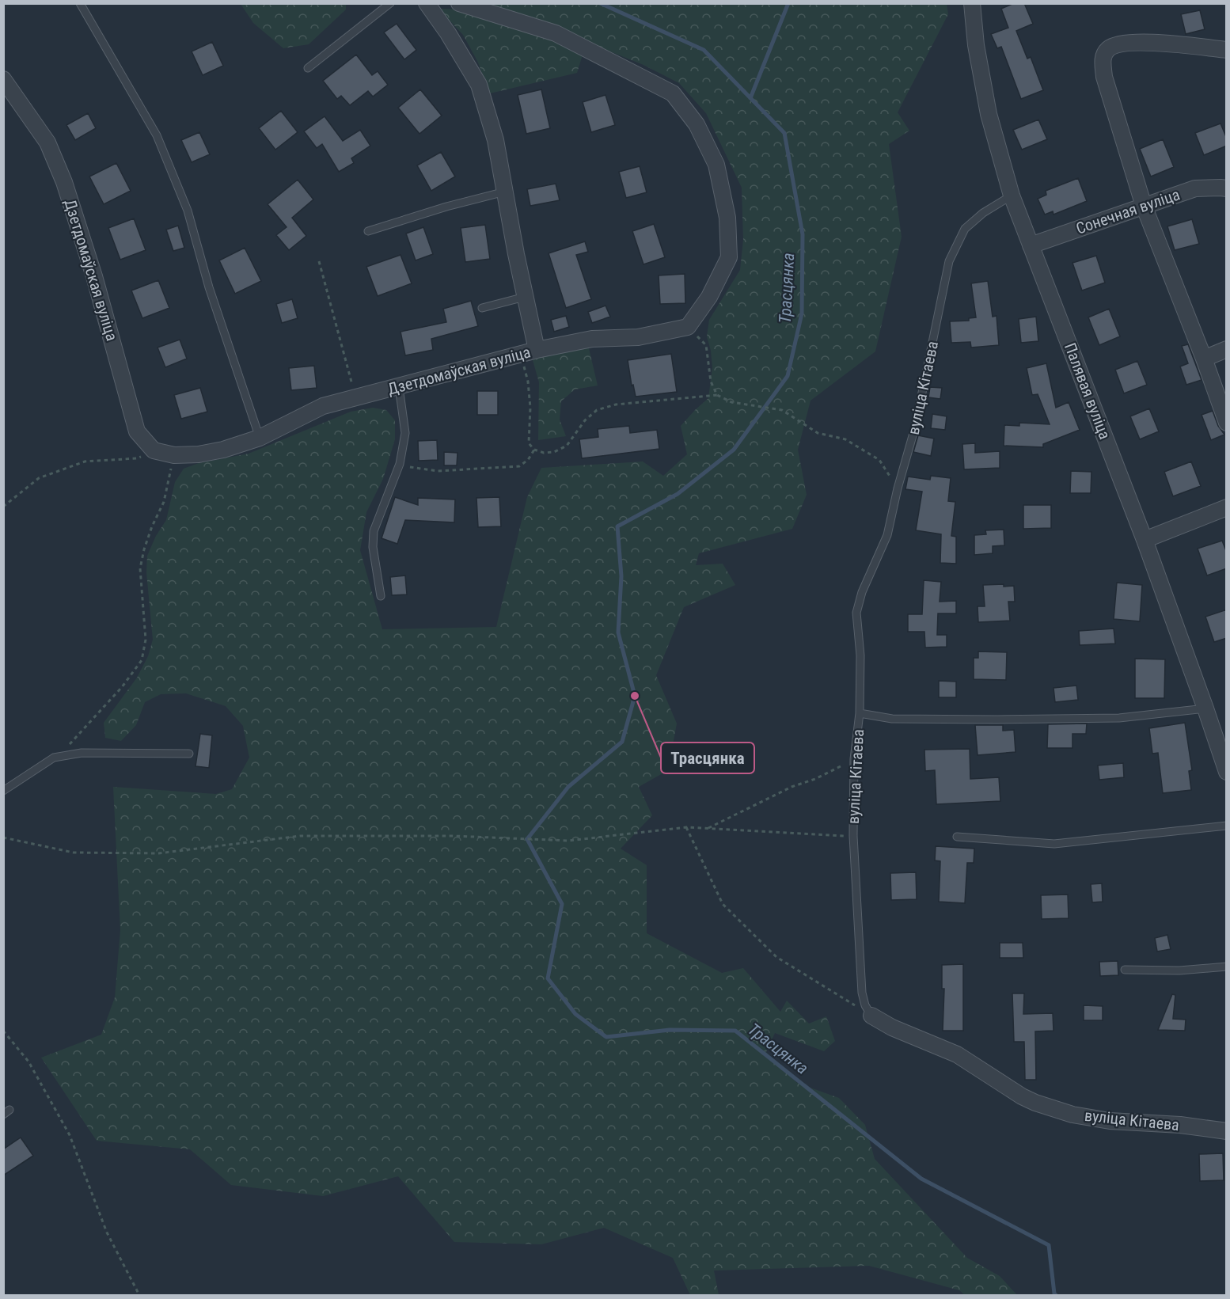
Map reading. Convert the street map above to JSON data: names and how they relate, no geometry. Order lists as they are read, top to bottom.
{
  "streets": {
    "street": [
      "Сонечная вуліца",
      "Дзетдомаўская вуліца",
      "вуліца Кітаева",
      "Палявая вуліца"
    ]
  },
  "crossings": [
    ["Сонечная вуліца", "Палявая вуліца"],
    ["вуліца Кітаева", "Палявая вуліца"]
  ],
  "water": ["Трасцянка"],
  "places": ["Трасцянка"]
}
